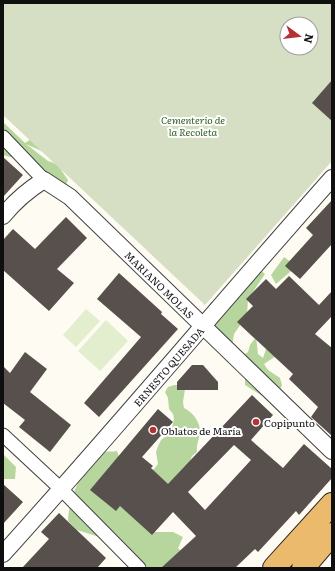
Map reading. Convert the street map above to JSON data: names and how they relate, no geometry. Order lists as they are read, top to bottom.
{
  "streets": {
    "street": ["MARIANO MOLAS", "ERNESTO QUESADA"]
  },
  "crossings": [
    ["MARIANO MOLAS", "ERNESTO QUESADA"]
  ],
  "parks": ["Cementerio de la Recoleta"],
  "places": ["Copipunto", "Oblatos de María"],
  "north": "right"
}
